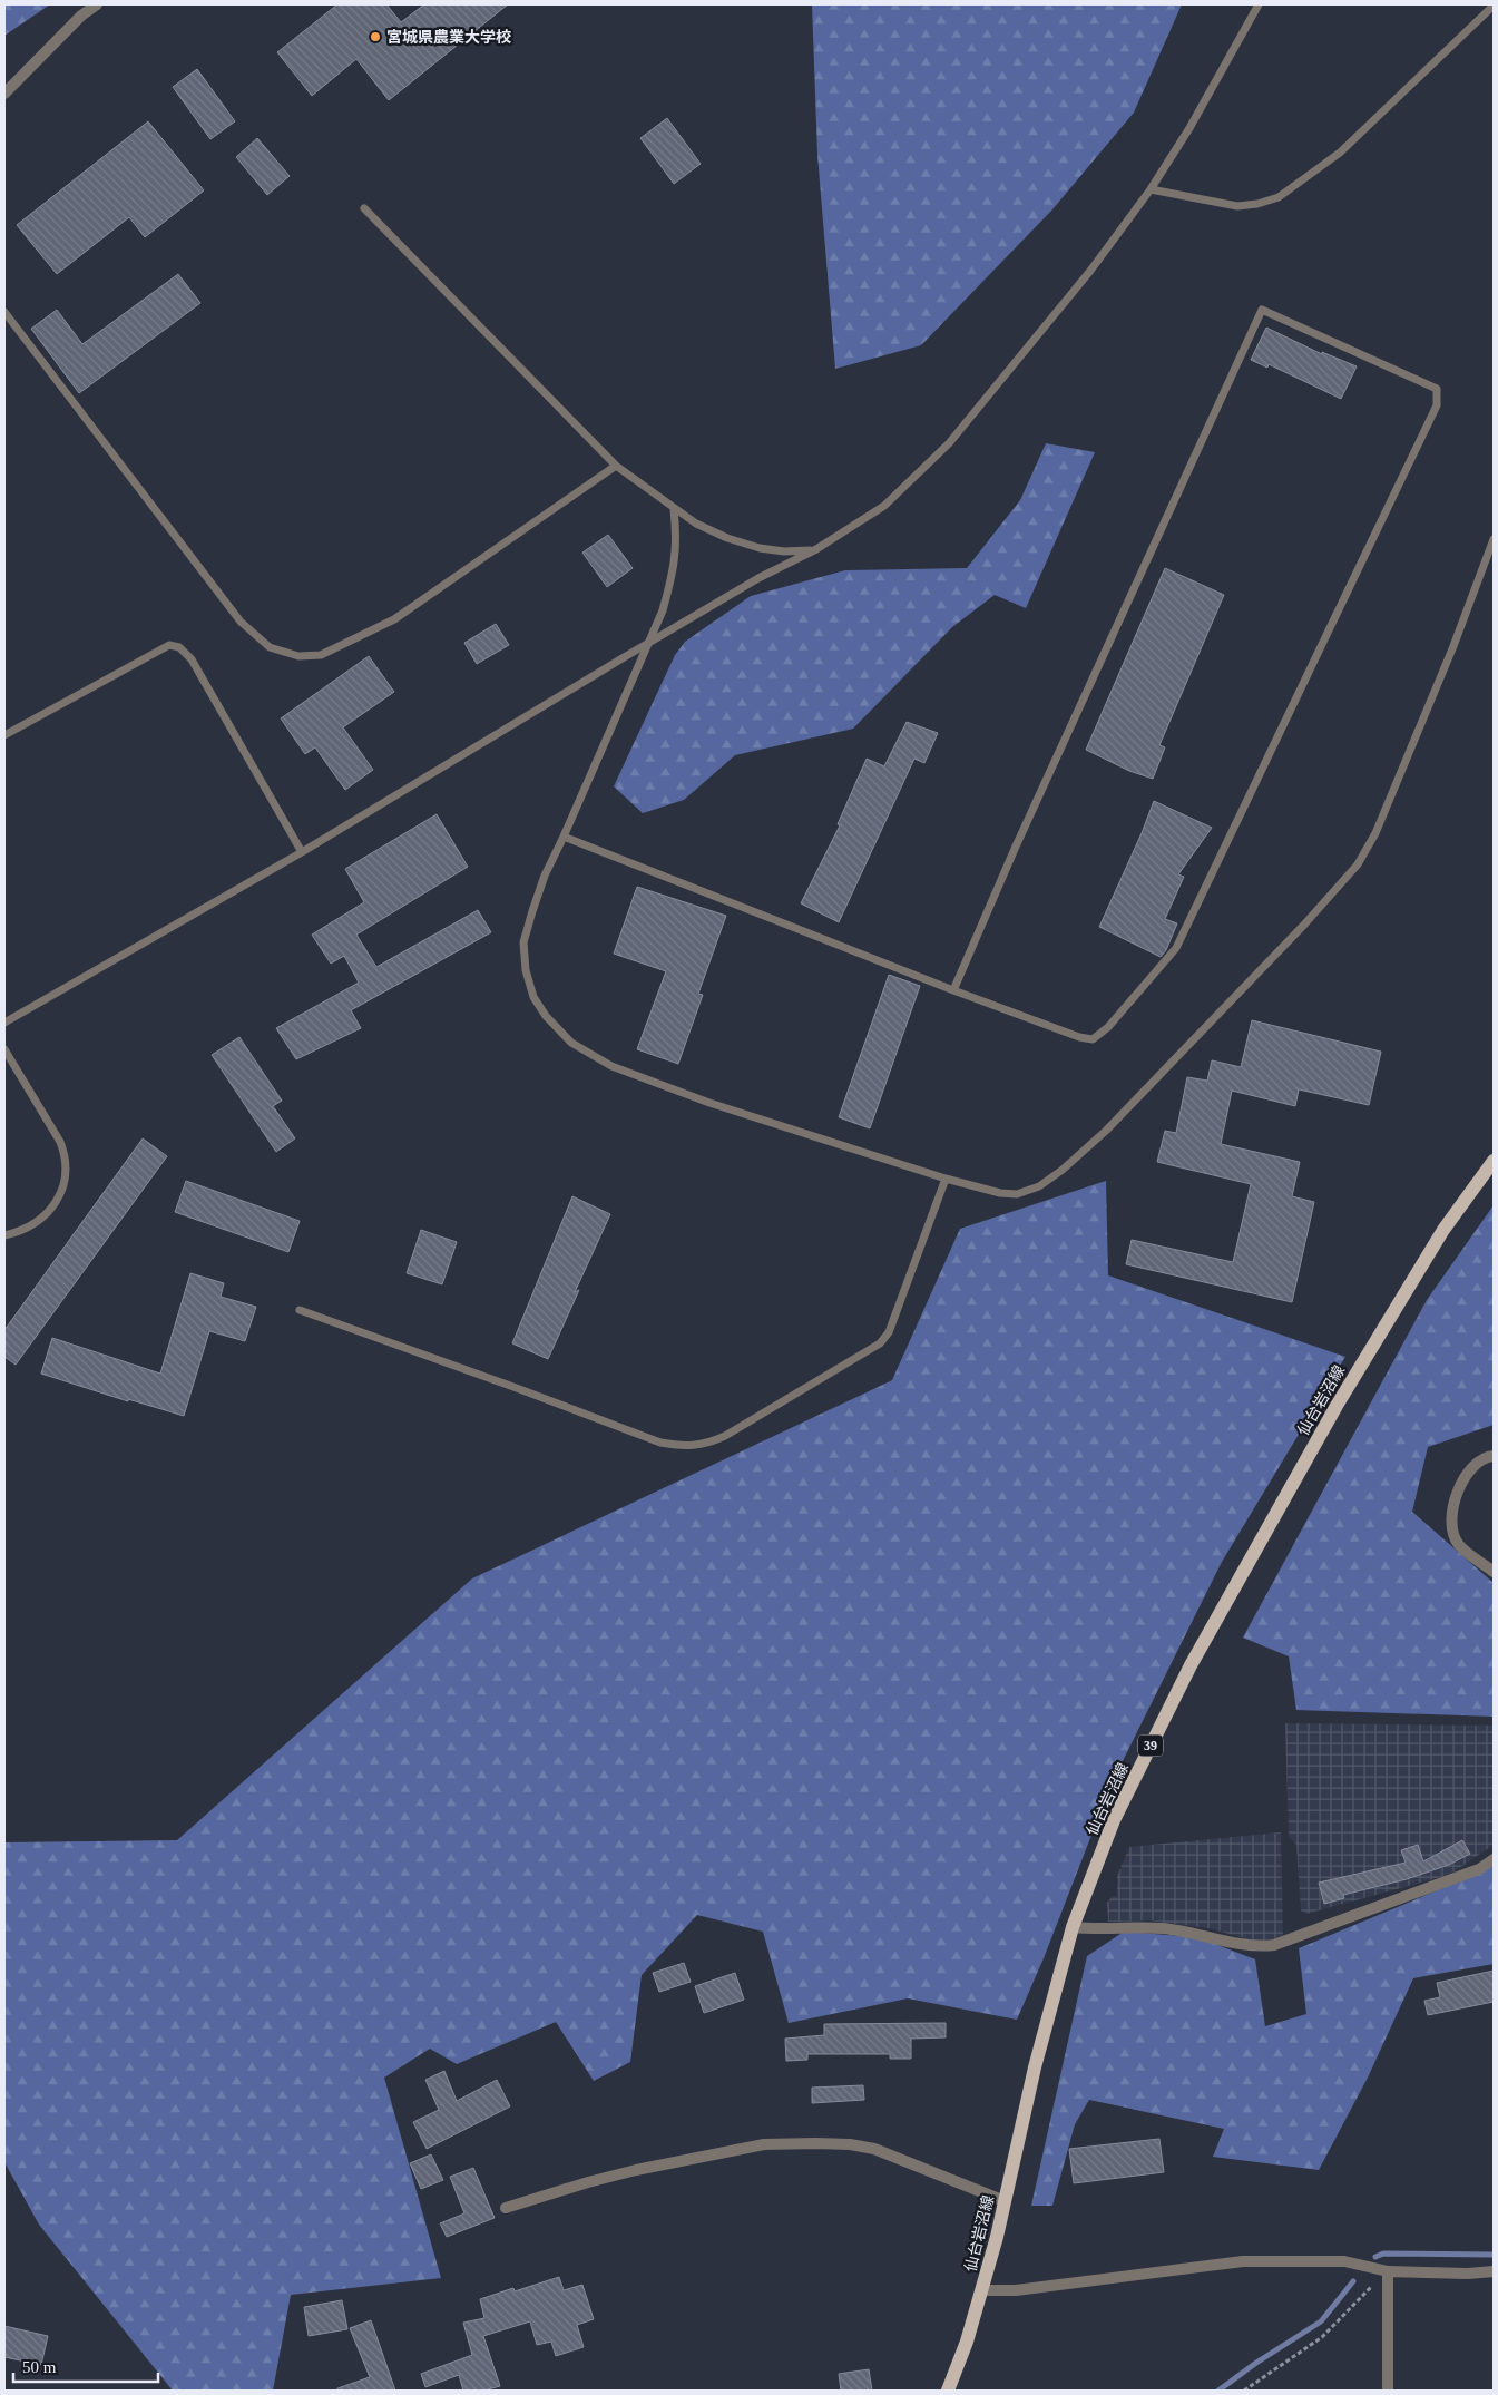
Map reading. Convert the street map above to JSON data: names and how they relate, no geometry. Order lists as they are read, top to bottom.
{
  "streets": {
    "main road": ["仙台岩沼線", "39"]
  },
  "places": ["宮城県農業大学校"],
  "scale_bar": "50 m"
}
